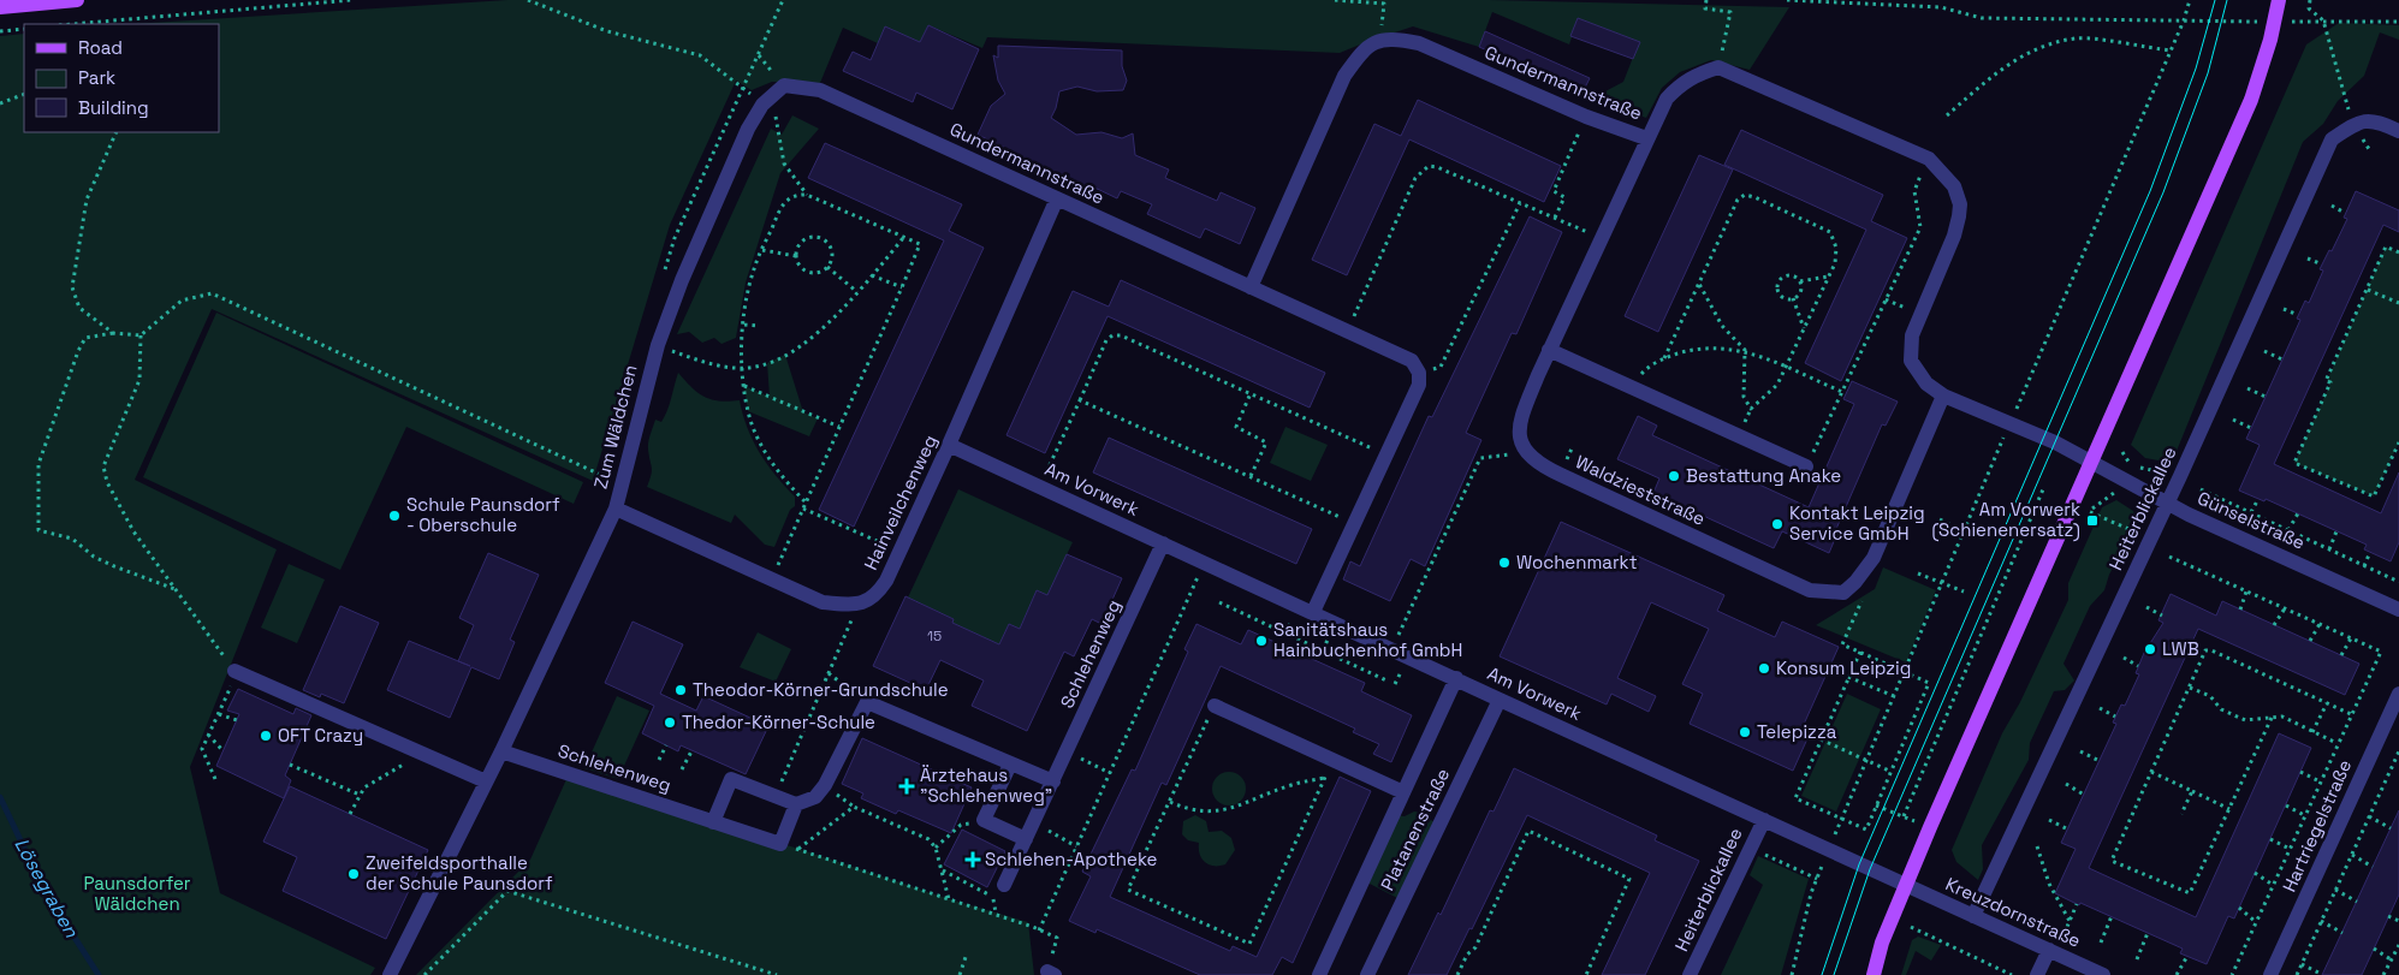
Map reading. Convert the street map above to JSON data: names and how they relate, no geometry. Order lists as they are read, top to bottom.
{
  "streets": {
    "street": [
      "Gundermannstraße",
      "Zum Wäldchen",
      "Am Vorwerk",
      "Waldzieststraße",
      "Hainveilchenweg",
      "Heiterblickallee",
      "Günselstraße",
      "Schlehenweg",
      "Hartriegelstraße",
      "Platanenstraße",
      "Kreuzdornstraße"
    ]
  },
  "crossings": [
    ["Gundermannstraße", "Zum Wäldchen"],
    ["Gundermannstraße", "Hainveilchenweg"],
    ["Zum Wäldchen", "Schlehenweg"],
    ["Am Vorwerk", "Hainveilchenweg"],
    ["Am Vorwerk", "Heiterblickallee"],
    ["Am Vorwerk", "Schlehenweg"],
    ["Am Vorwerk", "Platanenstraße"],
    ["Am Vorwerk", "Kreuzdornstraße"],
    ["Heiterblickallee", "Günselstraße"],
    ["Heiterblickallee", "Kreuzdornstraße"]
  ],
  "water": ["Lösegraben"],
  "parks": ["Paunsdorfer Wäldchen"],
  "places": {
    "other": [
      "Bestattung Anake",
      "Schule Paunsdorf - Oberschule",
      "Kontakt Leipzig Service GmbH",
      "Wochenmarkt",
      "Sanitätshaus Hainbuchenhof GmbH",
      "LWB",
      "Konsum Leipzig",
      "Theodor-Körner-Grundschule",
      "Thedor-Körner-Schule",
      "Telepizza",
      "OFT Crazy",
      "Zweifeldsporthalle der Schule Paunsdorf"
    ],
    "transit": ["Am Vorwerk (Schienenersatz)"],
    "health": ["Ärztehaus \"Schlehenweg\"", "Schlehen-Apotheke"]
  },
  "house_numbers": ["15"],
  "legend": ["Road", "Park", "Building"]
}
